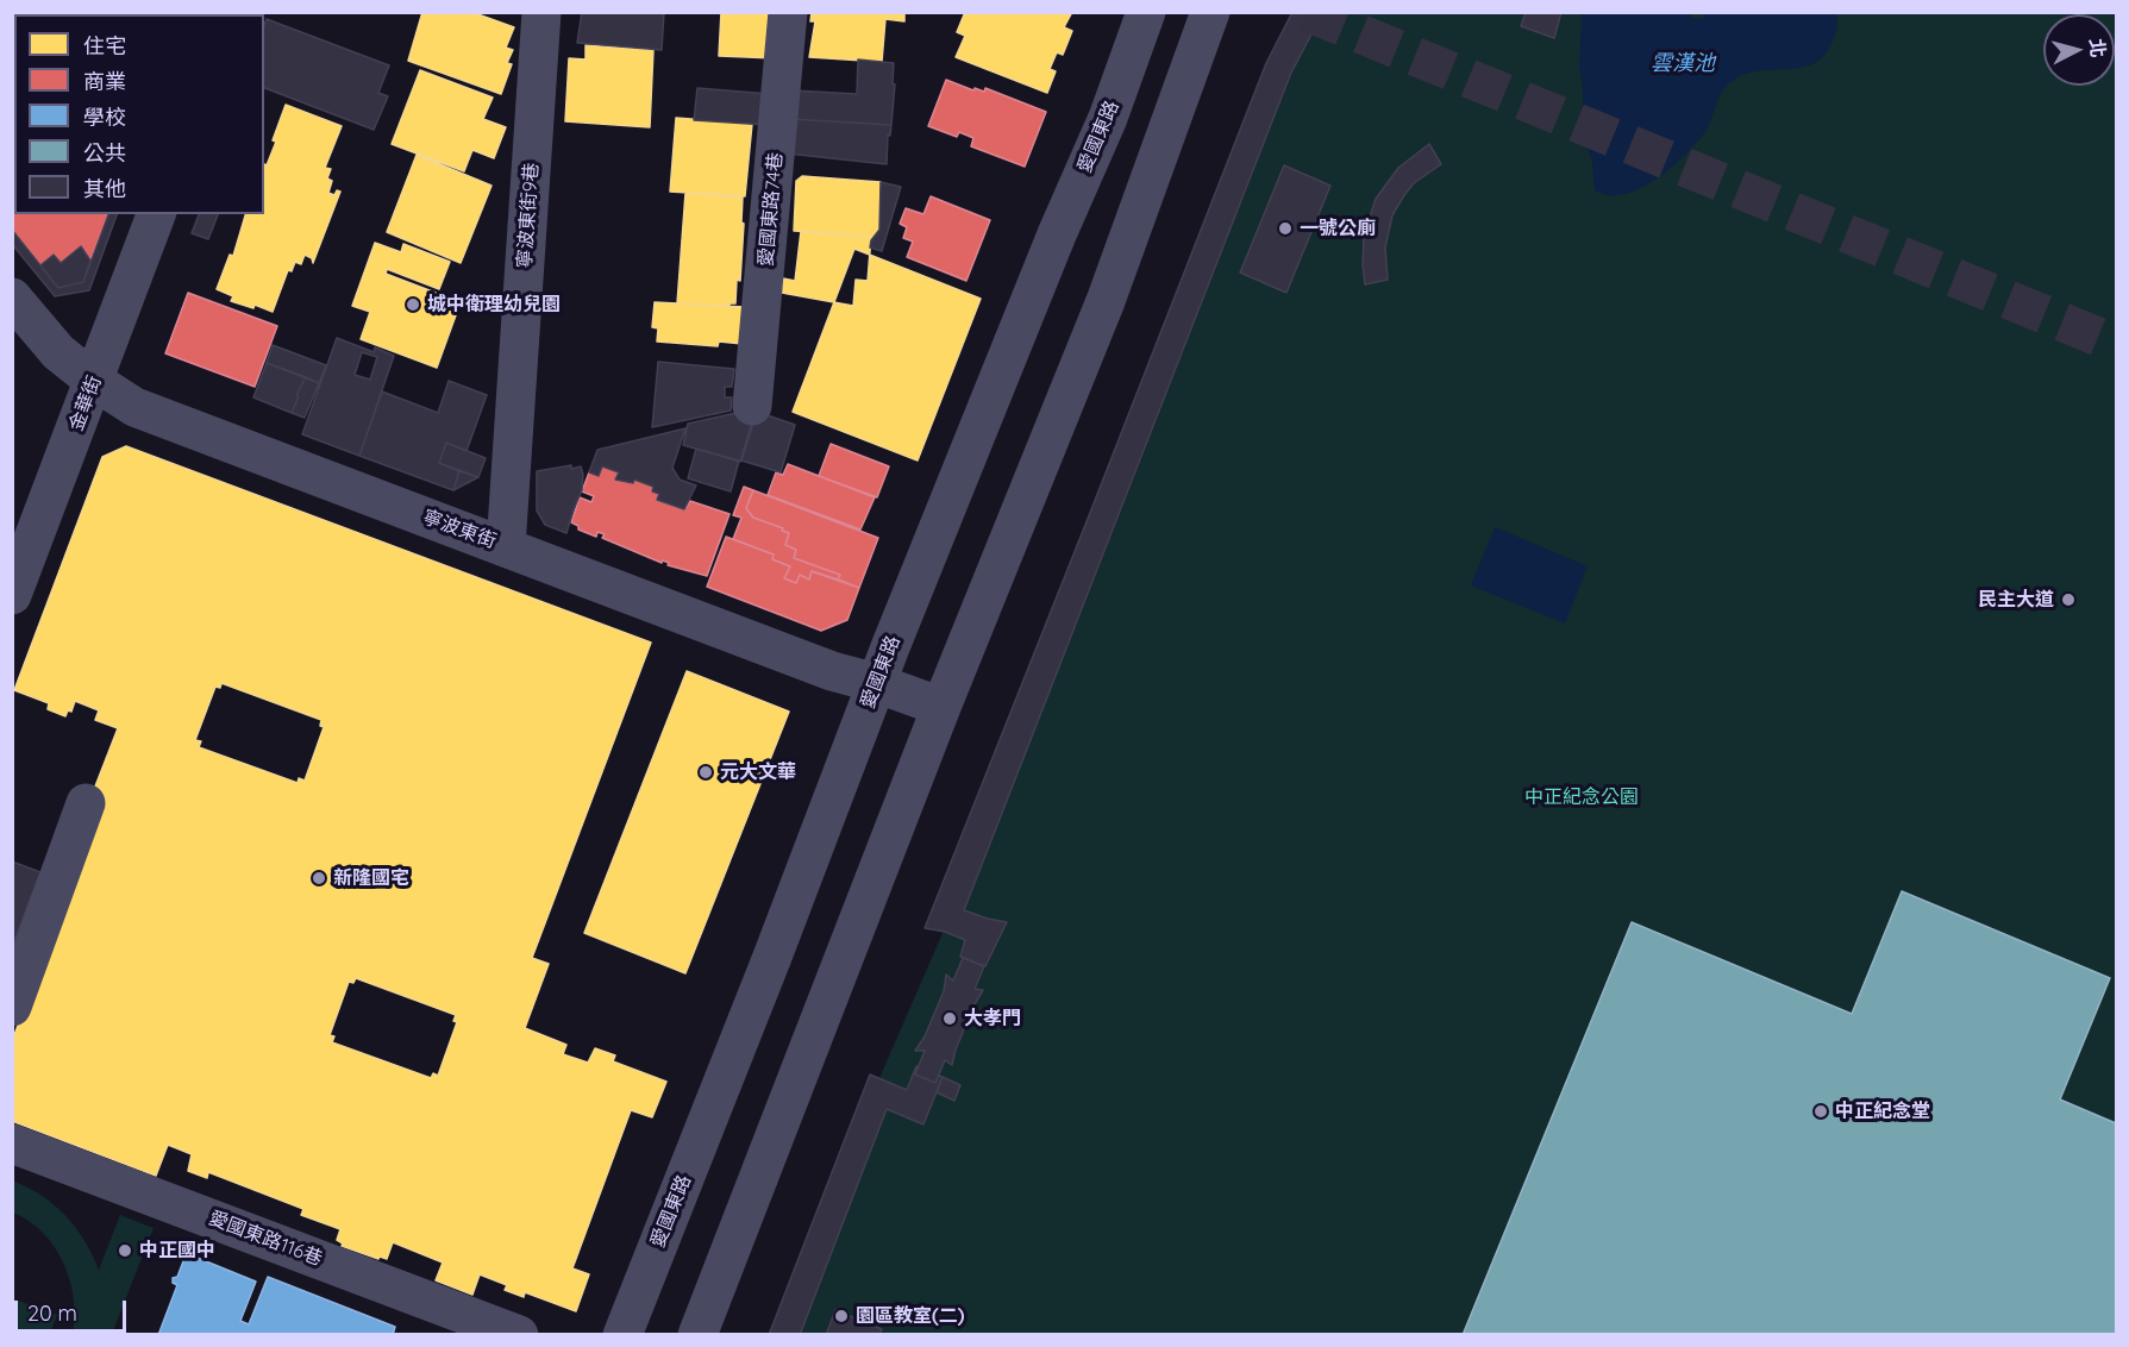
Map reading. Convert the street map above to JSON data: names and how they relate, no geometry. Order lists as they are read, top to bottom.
{
  "streets": {
    "street": [
      "愛國東路",
      "愛國東路74巷",
      "寧波東街9巷",
      "金華街",
      "寧波東街",
      "愛國東路116巷"
    ]
  },
  "crossings": [
    ["愛國東路", "寧波東街"],
    ["寧波東街9巷", "寧波東街"],
    ["金華街", "寧波東街"]
  ],
  "water": ["雲漢池"],
  "parks": ["中正紀念公園"],
  "places": [
    "一號公廁",
    "城中衛理幼兒園",
    "民主大道",
    "元大文華",
    "新隆國宅",
    "大孝門",
    "中正紀念堂",
    "中正國中",
    "園區教室(二)"
  ],
  "legend": [
    "住宅",
    "商業",
    "學校",
    "公共",
    "其他"
  ],
  "scale_bar": "20 m",
  "north": "right"
}
